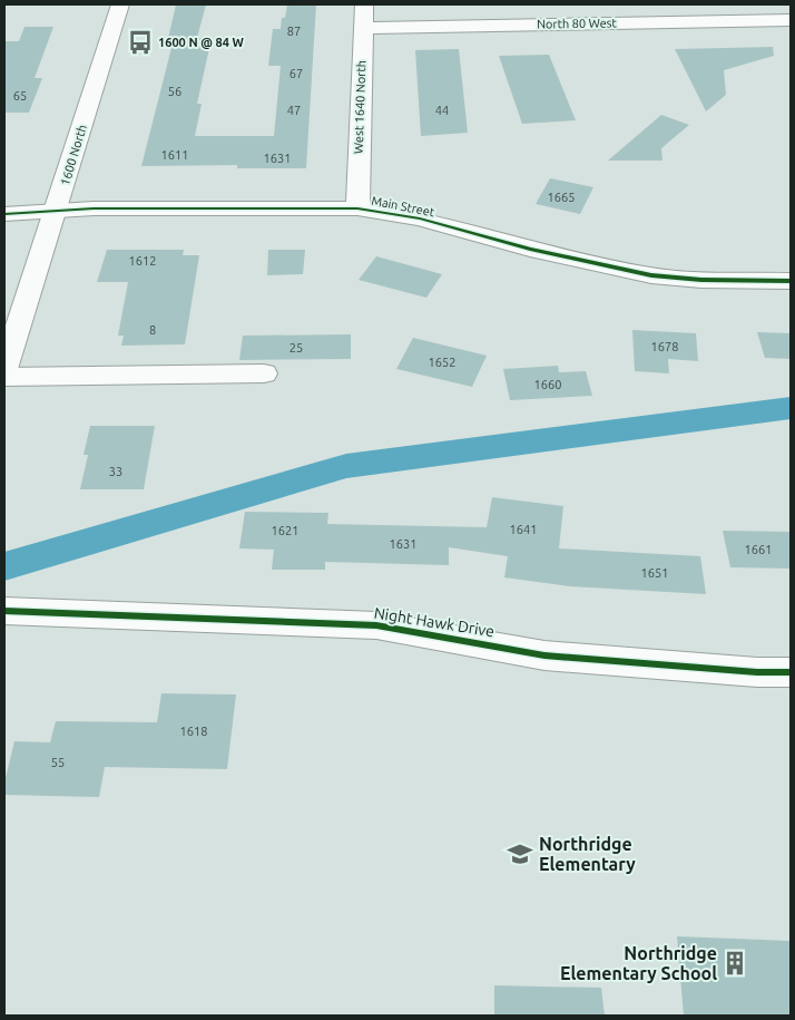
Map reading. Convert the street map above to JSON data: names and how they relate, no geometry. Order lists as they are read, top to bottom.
{
  "streets": {
    "street": [
      "North 80 West",
      "West 1640 North",
      "1600 North",
      "Main Street",
      "Night Hawk Drive"
    ]
  },
  "crossings": [
    ["North 80 West", "West 1640 North"],
    ["West 1640 North", "Main Street"],
    ["1600 North", "Main Street"]
  ],
  "places": {
    "bus stop": ["1600 N @ 84 W"],
    "school or university": ["Northridge Elementary"],
    "building": ["Northridge Elementary School"]
  },
  "house_numbers": [
    "87",
    "67",
    "56",
    "65",
    "47",
    "44",
    "1611",
    "1631",
    "1665",
    "1612",
    "8",
    "1678",
    "25",
    "1652",
    "1660",
    "33",
    "1641",
    "1621",
    "1631",
    "1661",
    "1651",
    "1618",
    "55"
  ]
}
